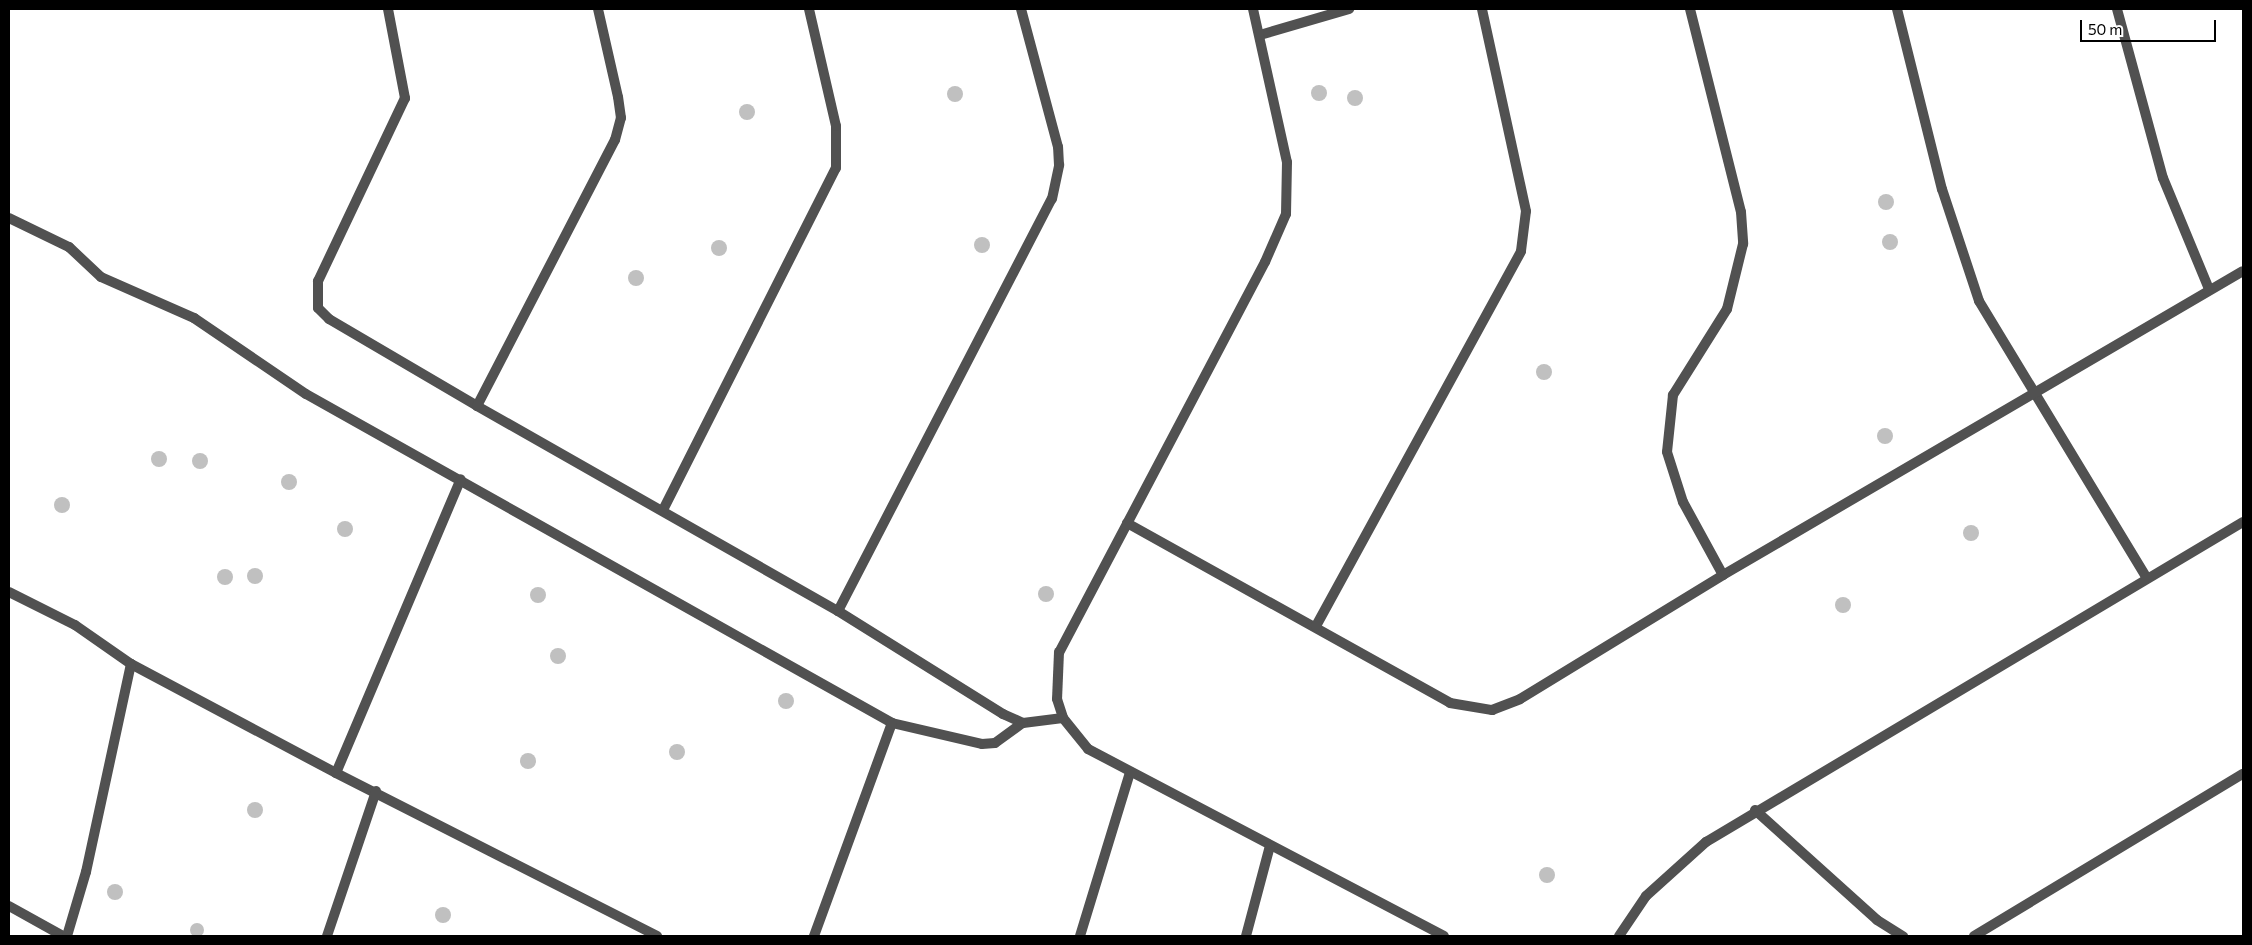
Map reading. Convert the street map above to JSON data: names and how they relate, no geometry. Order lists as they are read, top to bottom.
{
  "scale_bar": "50 m"
}
